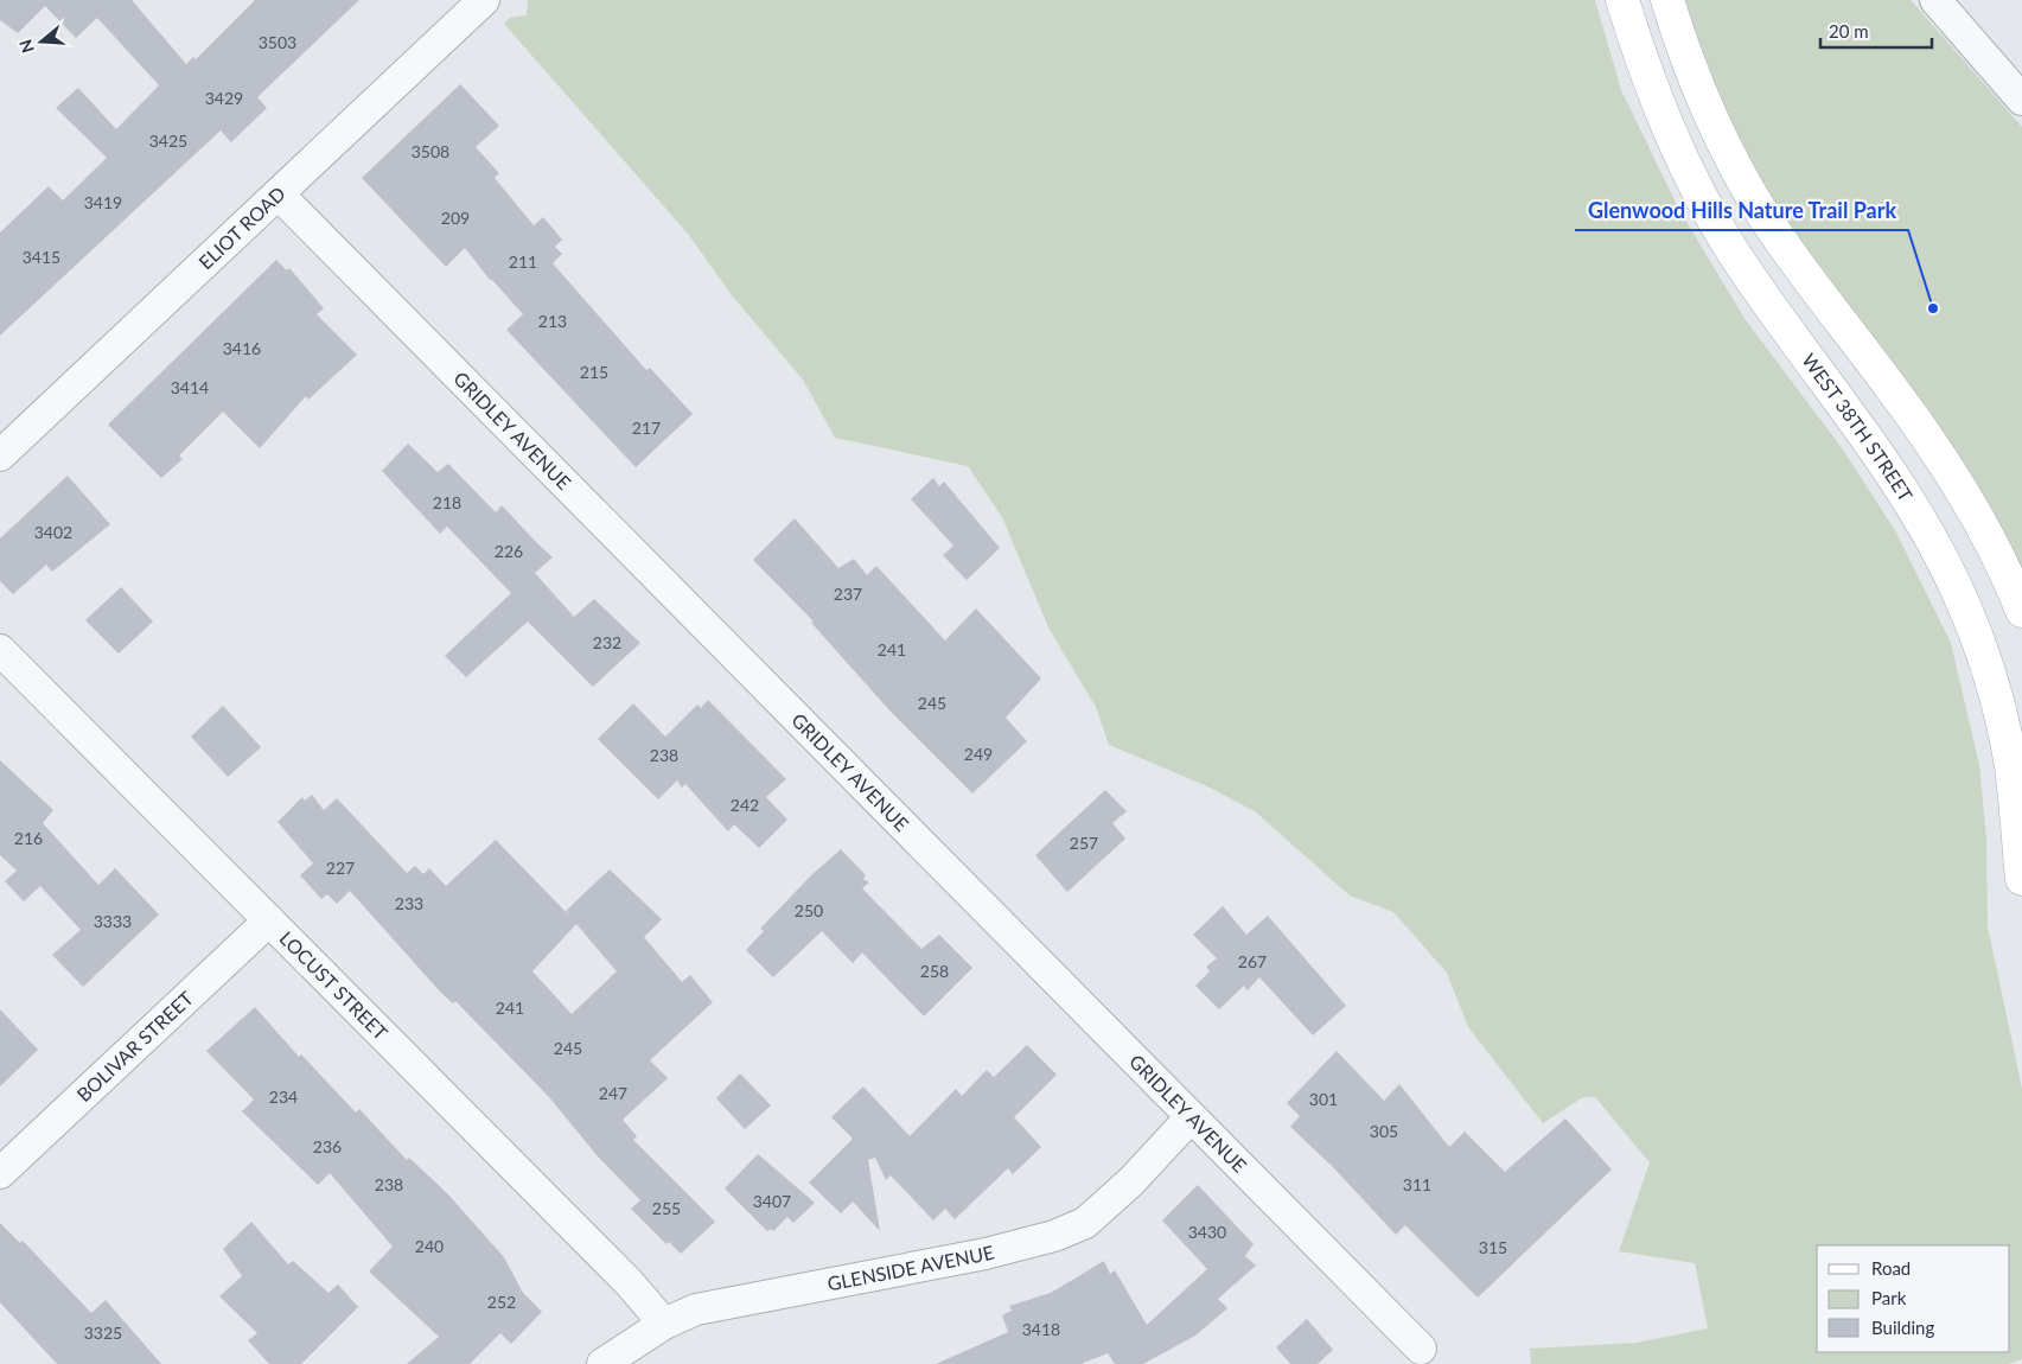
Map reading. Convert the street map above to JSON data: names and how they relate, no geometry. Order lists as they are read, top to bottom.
{
  "streets": {
    "main road": ["WEST 38TH STREET"],
    "street": [
      "ELIOT ROAD",
      "GRIDLEY AVENUE",
      "LOCUST STREET",
      "BOLIVAR STREET",
      "GLENSIDE AVENUE"
    ]
  },
  "crossings": [
    ["ELIOT ROAD", "GRIDLEY AVENUE"],
    ["GRIDLEY AVENUE", "GLENSIDE AVENUE"],
    ["LOCUST STREET", "BOLIVAR STREET"],
    ["LOCUST STREET", "GLENSIDE AVENUE"]
  ],
  "places": ["Glenwood Hills Nature Trail Park"],
  "house_numbers": [
    "3503",
    "3429",
    "3425",
    "3508",
    "3419",
    "209",
    "3415",
    "211",
    "213",
    "3416",
    "215",
    "3414",
    "217",
    "218",
    "3402",
    "226",
    "237",
    "232",
    "241",
    "245",
    "249",
    "238",
    "242",
    "216",
    "257",
    "227",
    "233",
    "250",
    "3333",
    "267",
    "258",
    "241",
    "245",
    "247",
    "234",
    "301",
    "305",
    "236",
    "238",
    "311",
    "3407",
    "255",
    "3430",
    "240",
    "315",
    "252",
    "3418",
    "3325"
  ],
  "legend": ["Road", "Park", "Building"],
  "scale_bar": "20 m",
  "north": "left"
}
